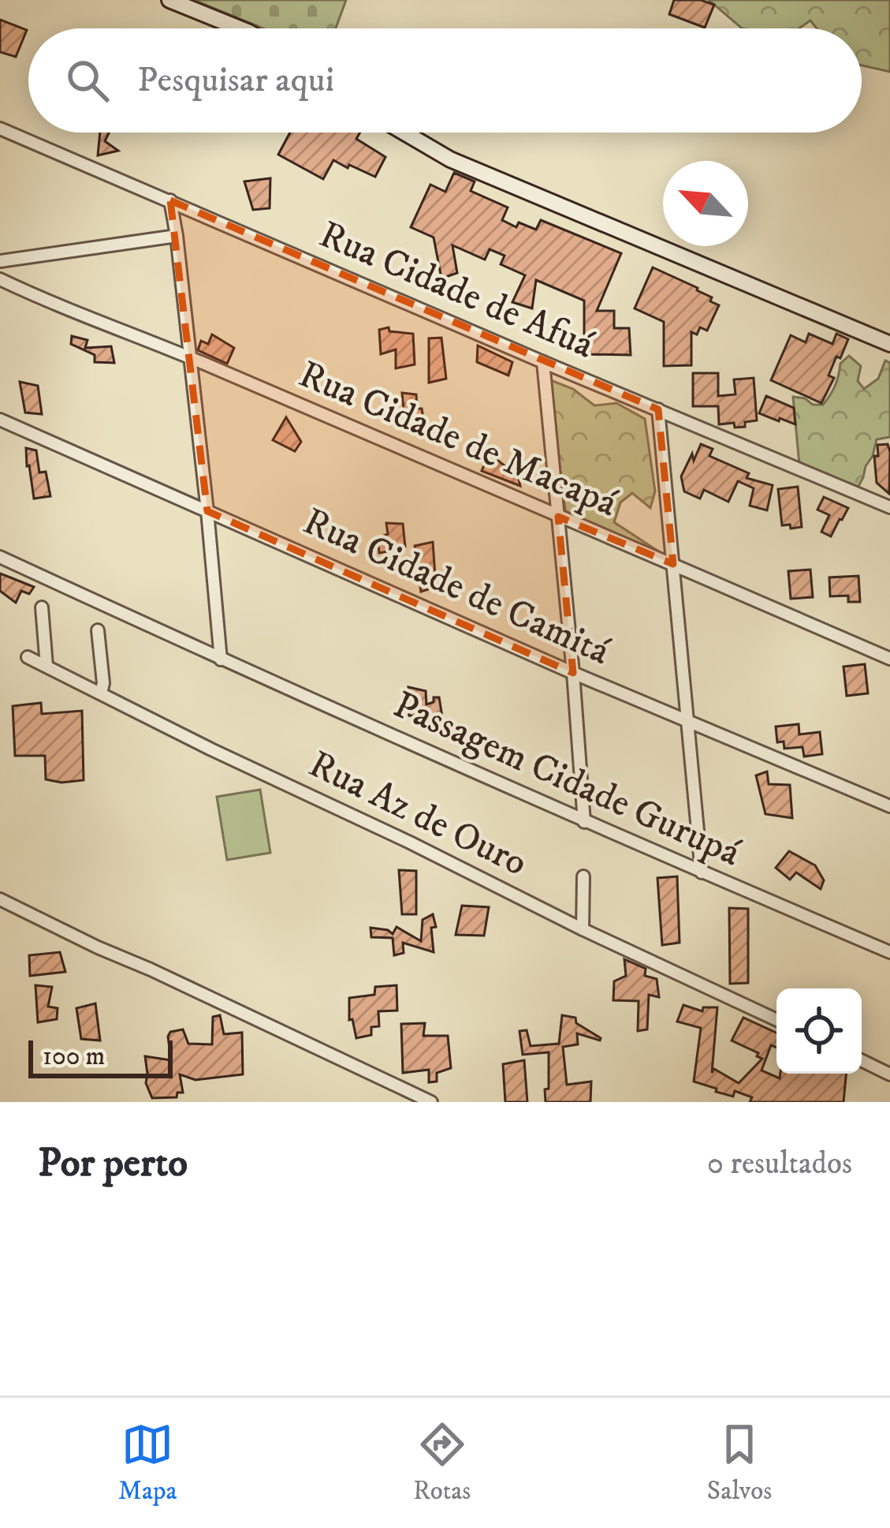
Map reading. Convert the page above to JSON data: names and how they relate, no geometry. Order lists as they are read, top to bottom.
{
  "streets": {
    "street": [
      "Rua Cidade de Afuá",
      "Rua Cidade de Macapá",
      "Rua Cidade de Camitá",
      "Passagem Cidade Gurupá",
      "Rua Az de Ouro"
    ]
  },
  "scale_bar": "100 m",
  "north": "top left",
  "page": {
    "search": "Pesquisar aqui",
    "scale": "100 m",
    "heading": ["Por perto", "0 resultados"],
    "nav": ["Mapa", "Rotas", "Salvos"]
  }
}
